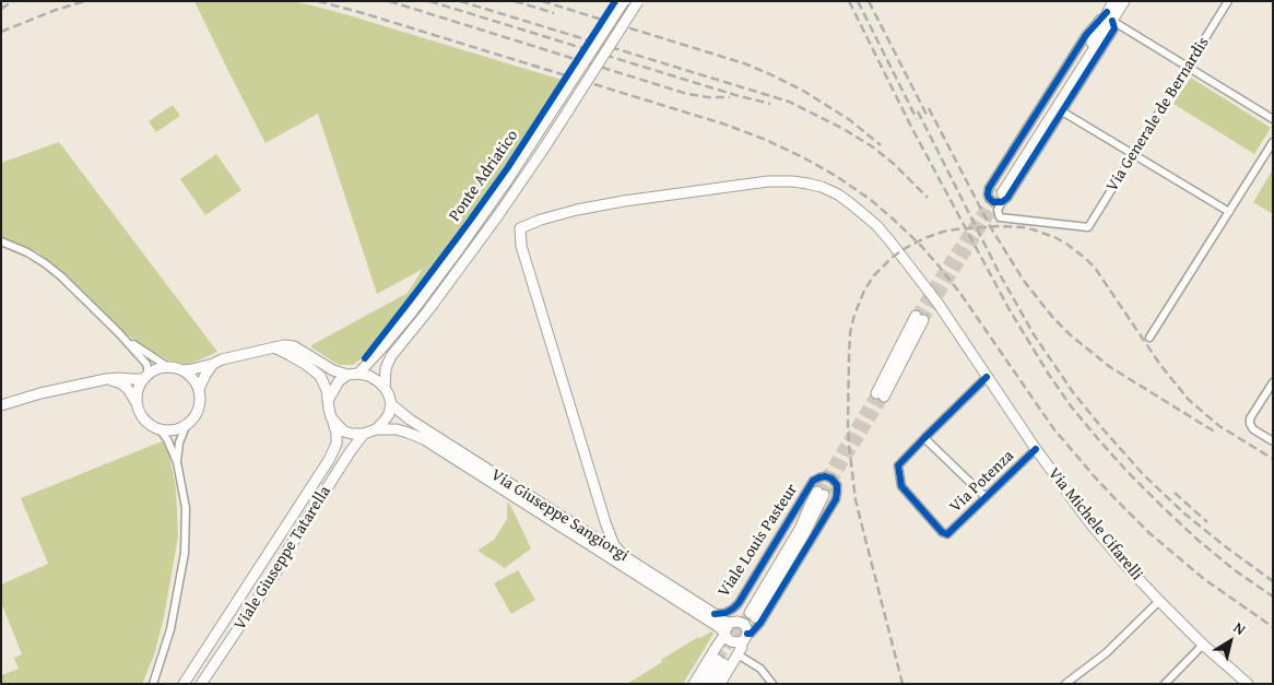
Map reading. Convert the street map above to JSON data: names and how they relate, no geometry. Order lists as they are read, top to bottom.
{
  "streets": {
    "main road": [
      "Ponte Adriatico",
      "Via Giuseppe Sangiorgi",
      "Via Michele Cifarelli",
      "Viale Giuseppe Tatarella"
    ],
    "street": ["Via Generale de Bernardis", "Via Potenza", "Viale Louis Pasteur"]
  },
  "crossings": [
    ["Ponte Adriatico", "Via Giuseppe Sangiorgi"],
    ["Ponte Adriatico", "Viale Giuseppe Tatarella"],
    ["Via Potenza", "Via Michele Cifarelli"],
    ["Via Giuseppe Sangiorgi", "Viale Louis Pasteur"],
    ["Via Giuseppe Sangiorgi", "Viale Giuseppe Tatarella"]
  ],
  "north": "top right"
}
